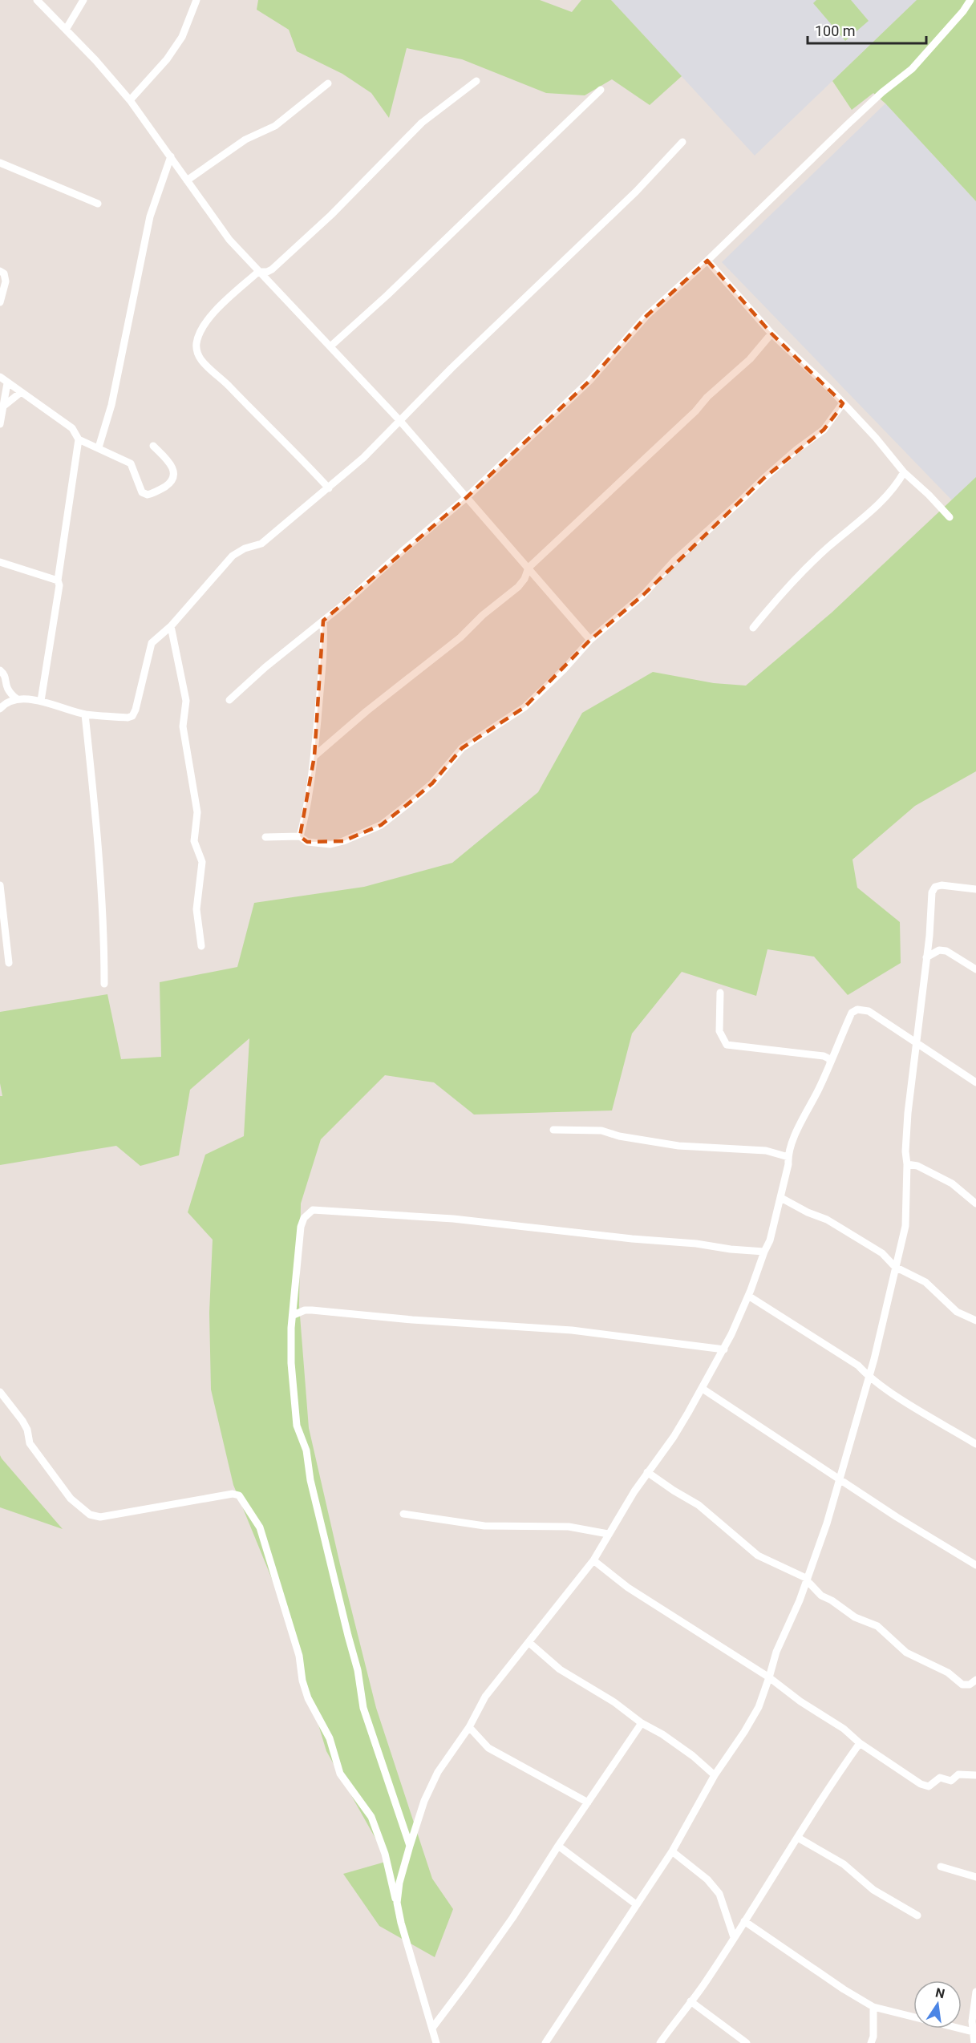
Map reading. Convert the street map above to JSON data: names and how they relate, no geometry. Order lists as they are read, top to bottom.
{
  "scale_bar": "100 m",
  "north": "top"
}
